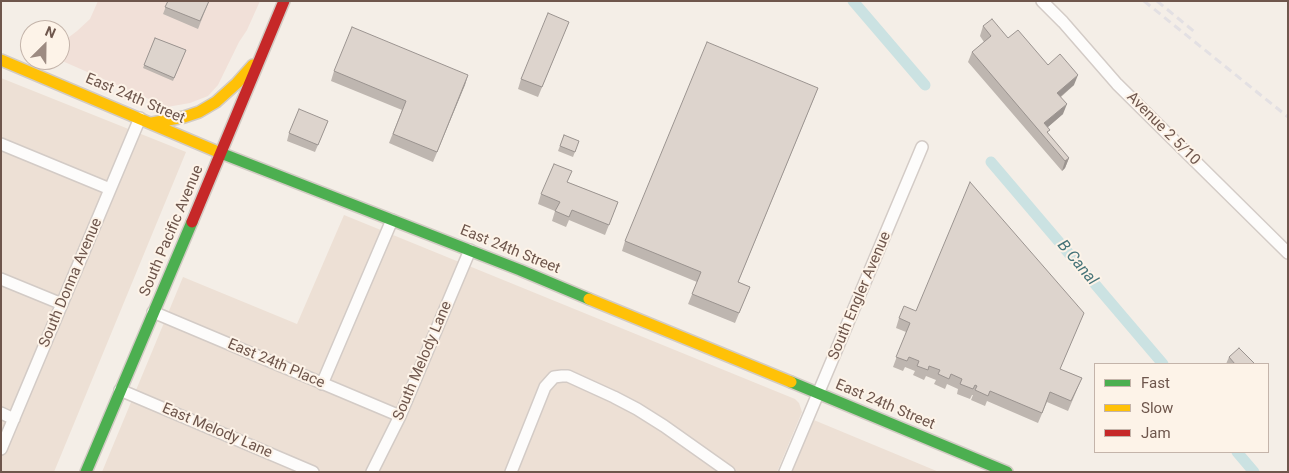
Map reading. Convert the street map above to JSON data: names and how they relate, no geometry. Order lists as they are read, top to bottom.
{
  "streets": {
    "main road": ["East 24th Street", "South Pacific Avenue"],
    "street": [
      "Avenue 2 5/10",
      "South Donna Avenue",
      "South Engler Avenue",
      "South Melody Lane",
      "East 24th Place",
      "East Melody Lane"
    ]
  },
  "crossings": [
    ["East 24th Street", "South Pacific Avenue"],
    ["East 24th Street", "South Donna Avenue"],
    ["East 24th Street", "South Engler Avenue"],
    ["East 24th Street", "South Melody Lane"],
    ["South Pacific Avenue", "East 24th Place"],
    ["South Pacific Avenue", "East Melody Lane"],
    ["South Melody Lane", "East 24th Place"]
  ],
  "water": ["B Canal"],
  "legend": ["Fast", "Slow", "Jam"],
  "north": "top right"
}
